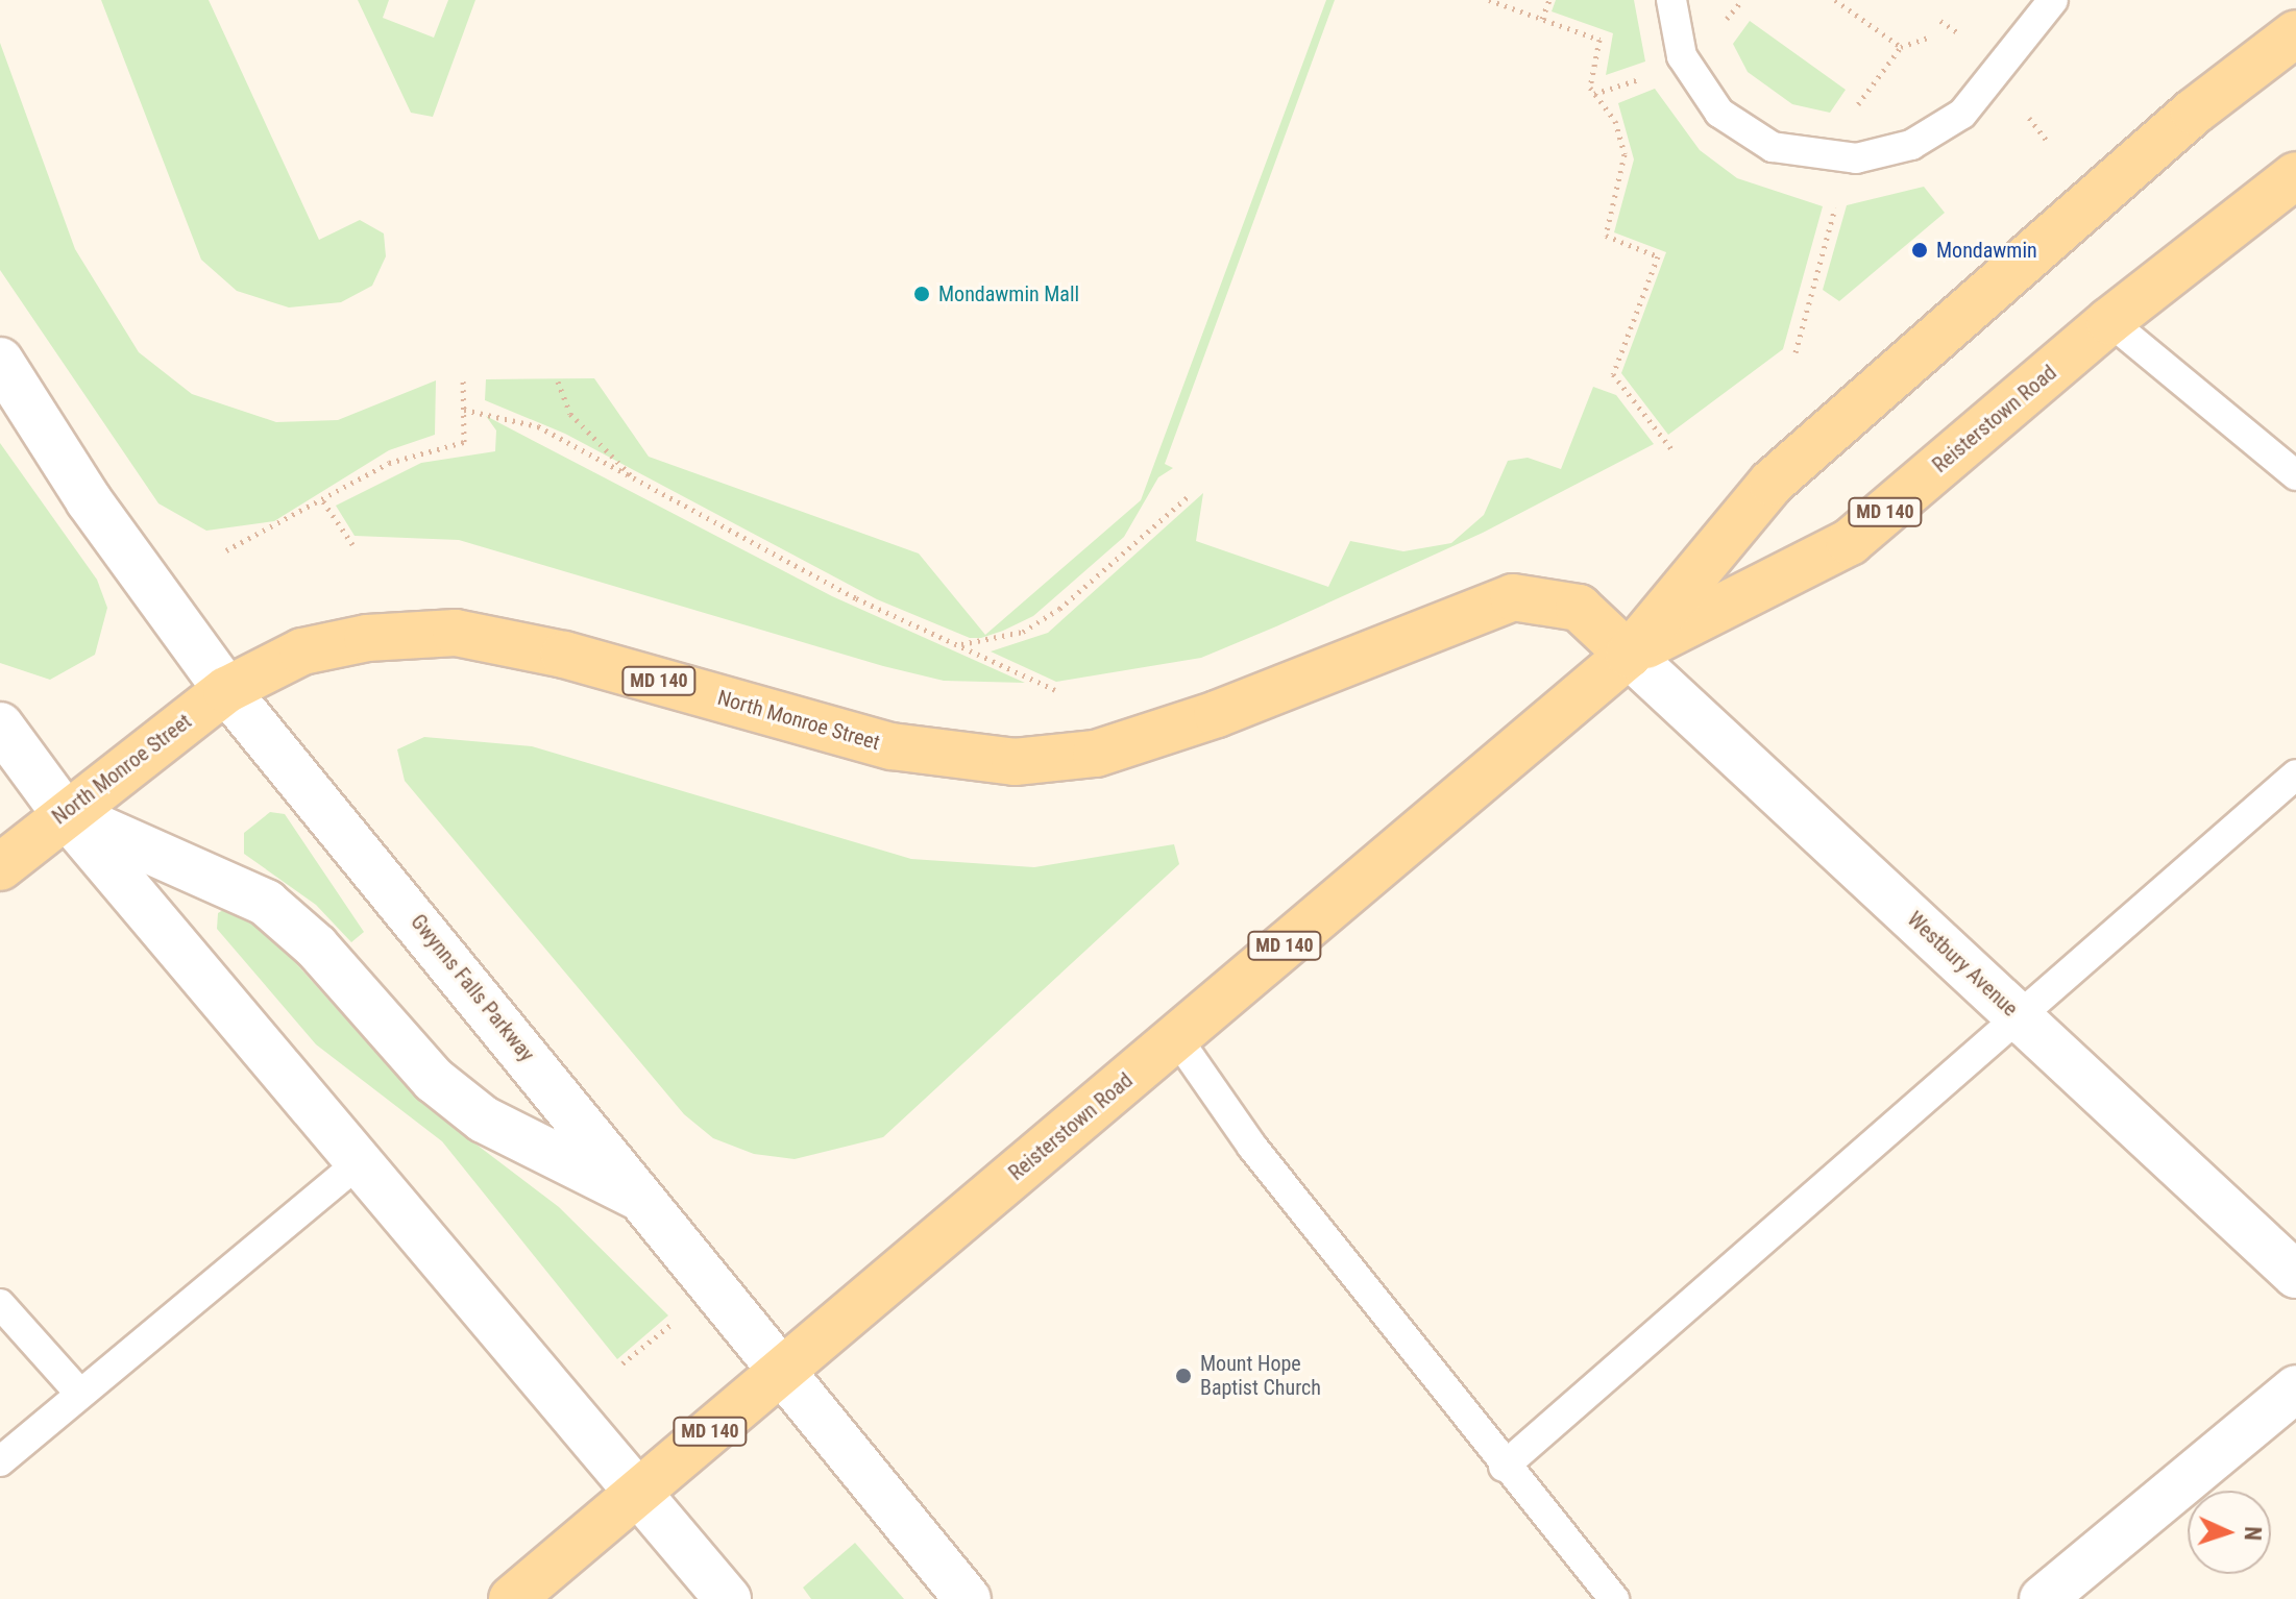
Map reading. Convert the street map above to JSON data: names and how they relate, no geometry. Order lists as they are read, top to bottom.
{
  "streets": {
    "main road": [
      "Reisterstown Road",
      "MD 140",
      "North Monroe Street",
      "Westbury Avenue",
      "Gwynns Falls Parkway"
    ]
  },
  "crossings": [
    ["Reisterstown Road", "North Monroe Street"],
    ["Reisterstown Road", "Westbury Avenue"],
    ["Reisterstown Road", "Gwynns Falls Parkway"],
    ["North Monroe Street", "Westbury Avenue"],
    ["North Monroe Street", "Gwynns Falls Parkway"]
  ],
  "places": ["Mondawmin", "Mondawmin Mall", "Mount Hope Baptist Church"],
  "north": "right"
}
